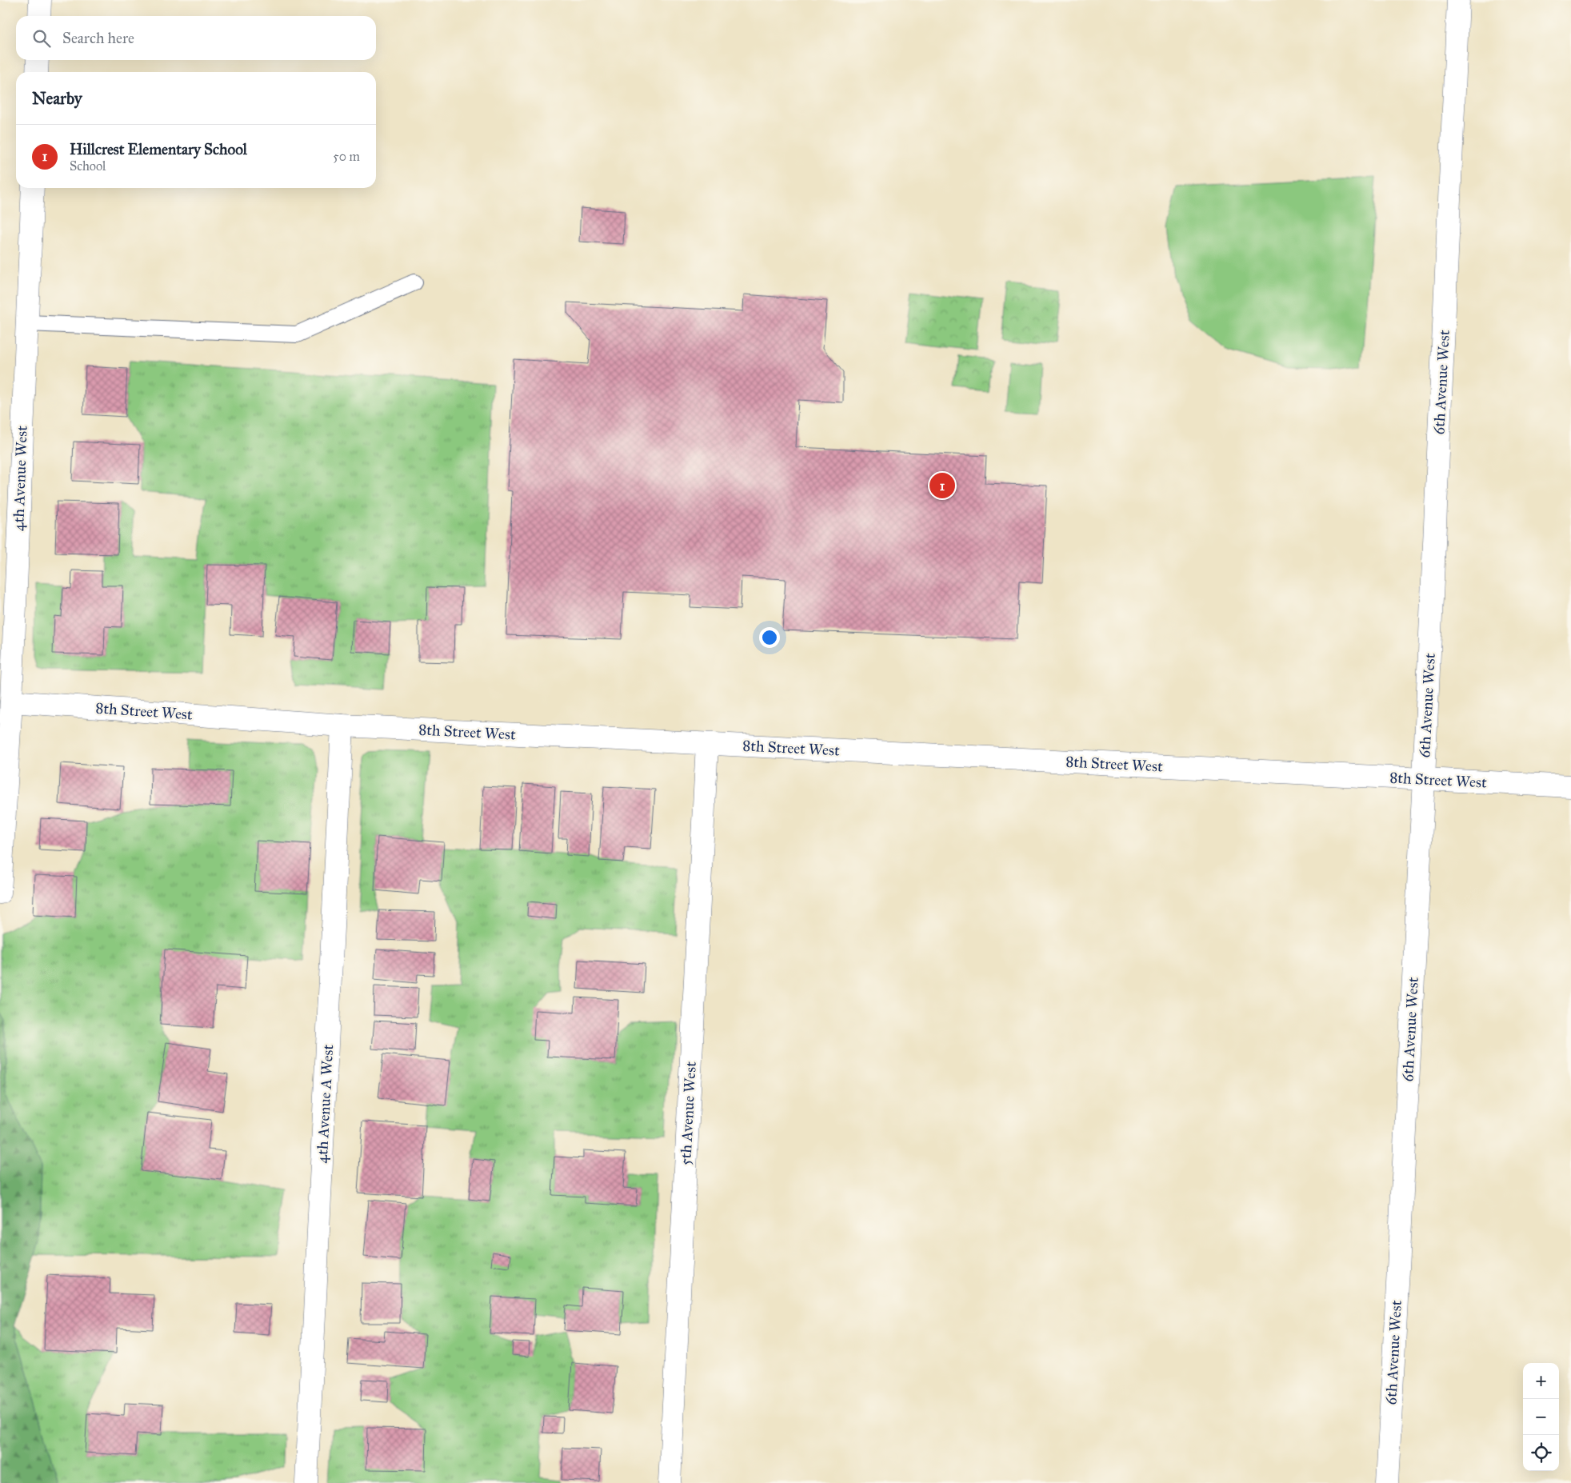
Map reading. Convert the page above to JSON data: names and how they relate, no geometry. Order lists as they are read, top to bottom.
{
  "streets": {
    "street": [
      "6th Avenue West",
      "4th Avenue West",
      "8th Street West",
      "4th Avenue A West",
      "5th Avenue West"
    ]
  },
  "crossings": [
    ["6th Avenue West", "8th Street West"],
    ["4th Avenue West", "8th Street West"],
    ["8th Street West", "4th Avenue A West"],
    ["8th Street West", "5th Avenue West"]
  ],
  "page": {
    "search": "Search here",
    "heading": "Nearby",
    "list": [
      {
        "mark": "1",
        "name": "Hillcrest Elementary School",
        "note": "School",
        "value": "50 m"
      }
    ],
    "pins": "1",
    "map_buttons": ["+", "−"]
  }
}
